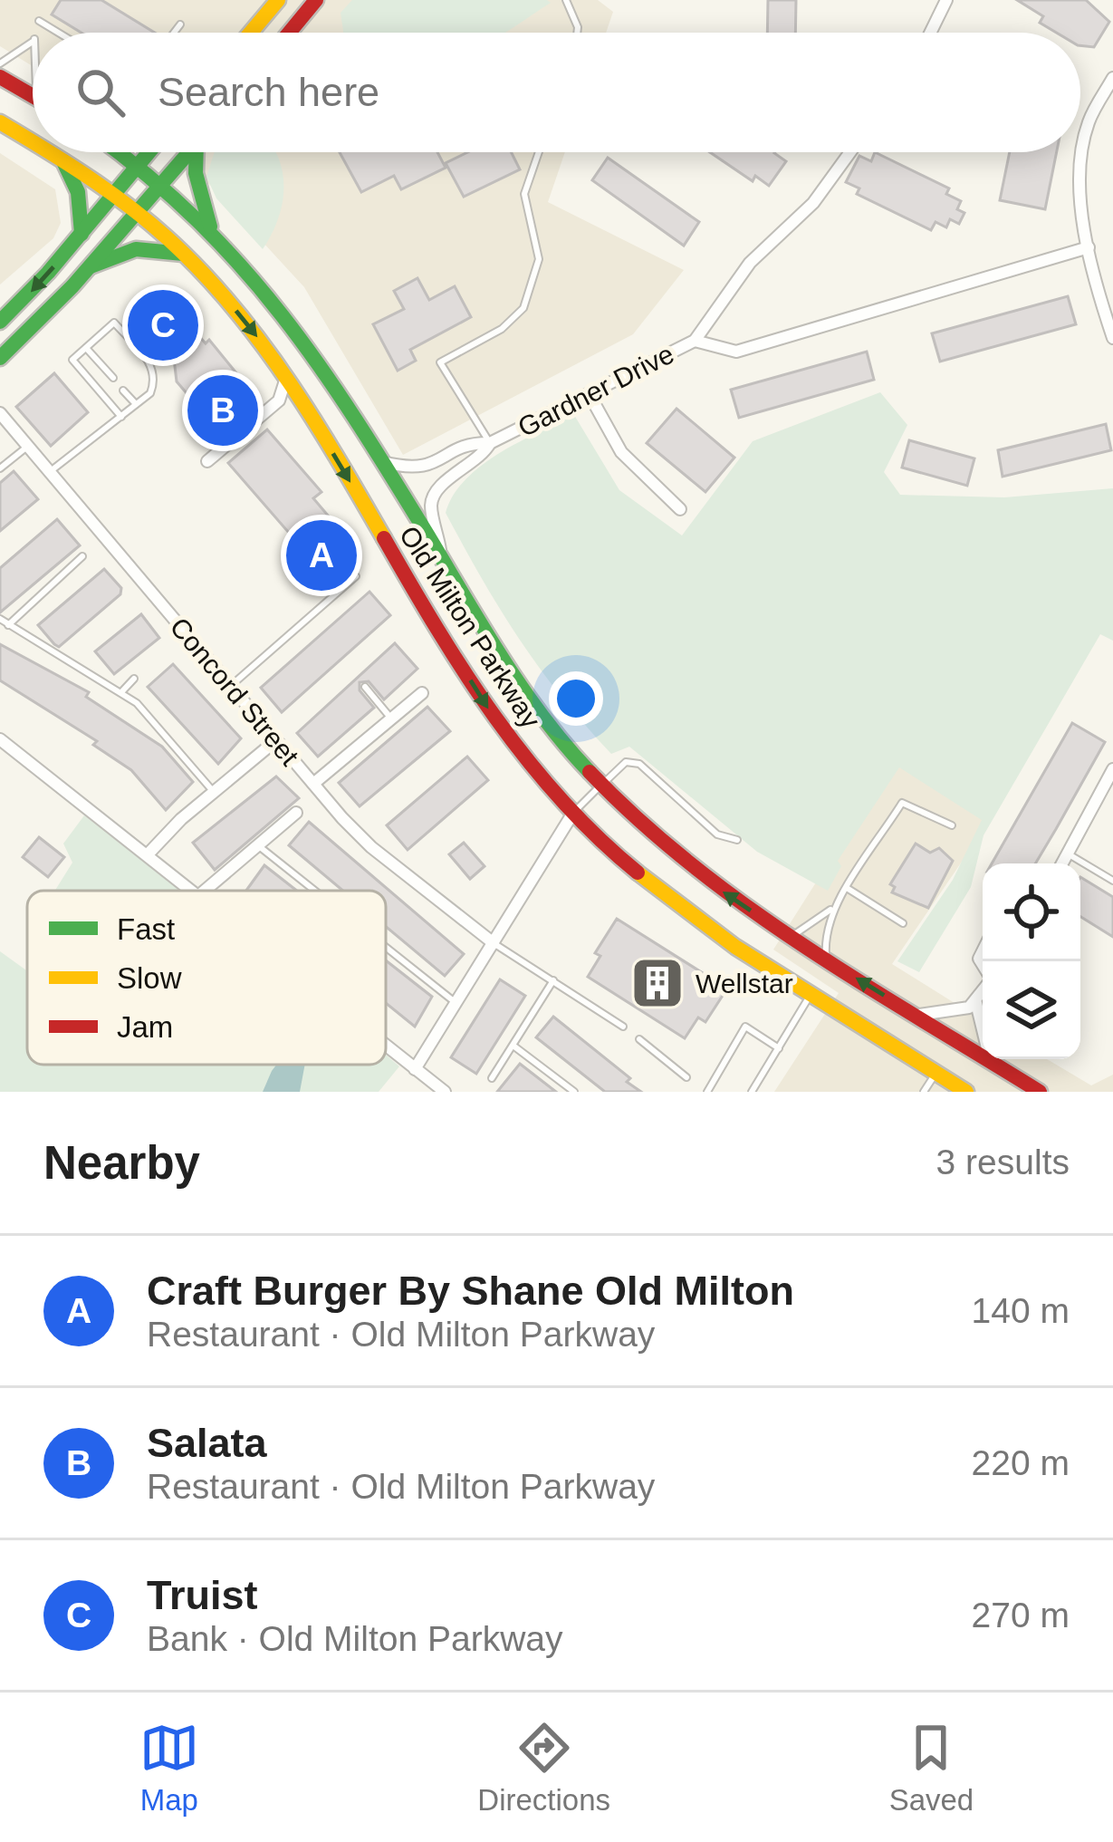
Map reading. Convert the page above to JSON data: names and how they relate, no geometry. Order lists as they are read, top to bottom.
{
  "streets": {
    "main road": ["Old Milton Parkway"],
    "street": ["Gardner Drive", "Concord Street"]
  },
  "crossings": [
    ["Gardner Drive", "Old Milton Parkway"]
  ],
  "places": {
    "building": ["Wellstar"]
  },
  "legend": ["Fast", "Slow", "Jam"],
  "page": {
    "search": "Search here",
    "pins": ["C", "B", "A"],
    "heading": ["Nearby", "3 results"],
    "list": [
      {
        "mark": "A",
        "name": "Craft Burger By Shane Old Milton",
        "note": "Restaurant · Old Milton Parkway",
        "value": "140 m"
      },
      {
        "mark": "B",
        "name": "Salata",
        "note": "Restaurant · Old Milton Parkway",
        "value": "220 m"
      },
      {
        "mark": "C",
        "name": "Truist",
        "note": "Bank · Old Milton Parkway",
        "value": "270 m"
      }
    ],
    "nav": ["Map", "Directions", "Saved"]
  }
}
